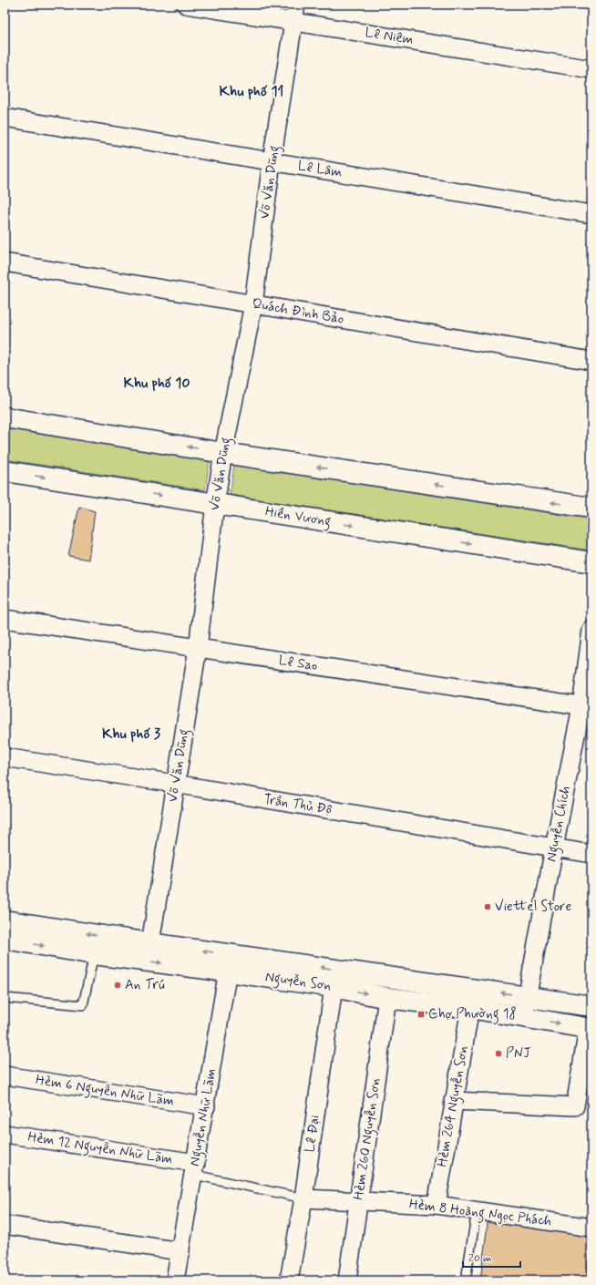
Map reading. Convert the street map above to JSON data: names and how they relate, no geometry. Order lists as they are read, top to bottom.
{
  "streets": {
    "street": [
      "Lê Niệm",
      "Lê Lâm",
      "Võ Văn Dũng",
      "Quách Đình Bảo",
      "Hiền Vương",
      "Lê Sao",
      "Trần Thủ Độ",
      "Nguyễn Chích",
      "Nguyễn Sơn",
      "Hẻm 6 Nguyễn Nhữ Lãm",
      "Hẻm 264 Nguyễn Sơn",
      "Nguyễn Nhữ Lãm",
      "Lê Đại",
      "Hẻm 260 Nguyễn Sơn",
      "Hẻm 12 Nguyễn Nhữ Lãm",
      "Hẻm 8 Hoàng Ngọc Phách"
    ]
  },
  "crossings": [
    ["Lê Niệm", "Võ Văn Dũng"],
    ["Lê Lâm", "Võ Văn Dũng"],
    ["Võ Văn Dũng", "Quách Đình Bảo"],
    ["Võ Văn Dũng", "Hiền Vương"],
    ["Võ Văn Dũng", "Lê Sao"],
    ["Võ Văn Dũng", "Trần Thủ Độ"],
    ["Võ Văn Dũng", "Nguyễn Sơn"],
    ["Lê Sao", "Nguyễn Chích"],
    ["Trần Thủ Độ", "Nguyễn Chích"],
    ["Nguyễn Chích", "Nguyễn Sơn"],
    ["Nguyễn Sơn", "Hẻm 264 Nguyễn Sơn"],
    ["Nguyễn Sơn", "Nguyễn Nhữ Lãm"],
    ["Nguyễn Sơn", "Lê Đại"],
    ["Nguyễn Sơn", "Hẻm 260 Nguyễn Sơn"],
    ["Hẻm 6 Nguyễn Nhữ Lãm", "Nguyễn Nhữ Lãm"],
    ["Hẻm 264 Nguyễn Sơn", "Hẻm 8 Hoàng Ngọc Phách"],
    ["Nguyễn Nhữ Lãm", "Hẻm 12 Nguyễn Nhữ Lãm"],
    ["Lê Đại", "Hẻm 8 Hoàng Ngọc Phách"],
    ["Hẻm 260 Nguyễn Sơn", "Hẻm 8 Hoàng Ngọc Phách"]
  ],
  "districts": ["Khu phố 11", "Khu phố 10", "Khu phố 3"],
  "places": {
    "other": ["Viettel Store", "An Trú", "PNJ"],
    "transit": ["Chợ Phường 18"]
  },
  "scale_bar": "20 m"
}
